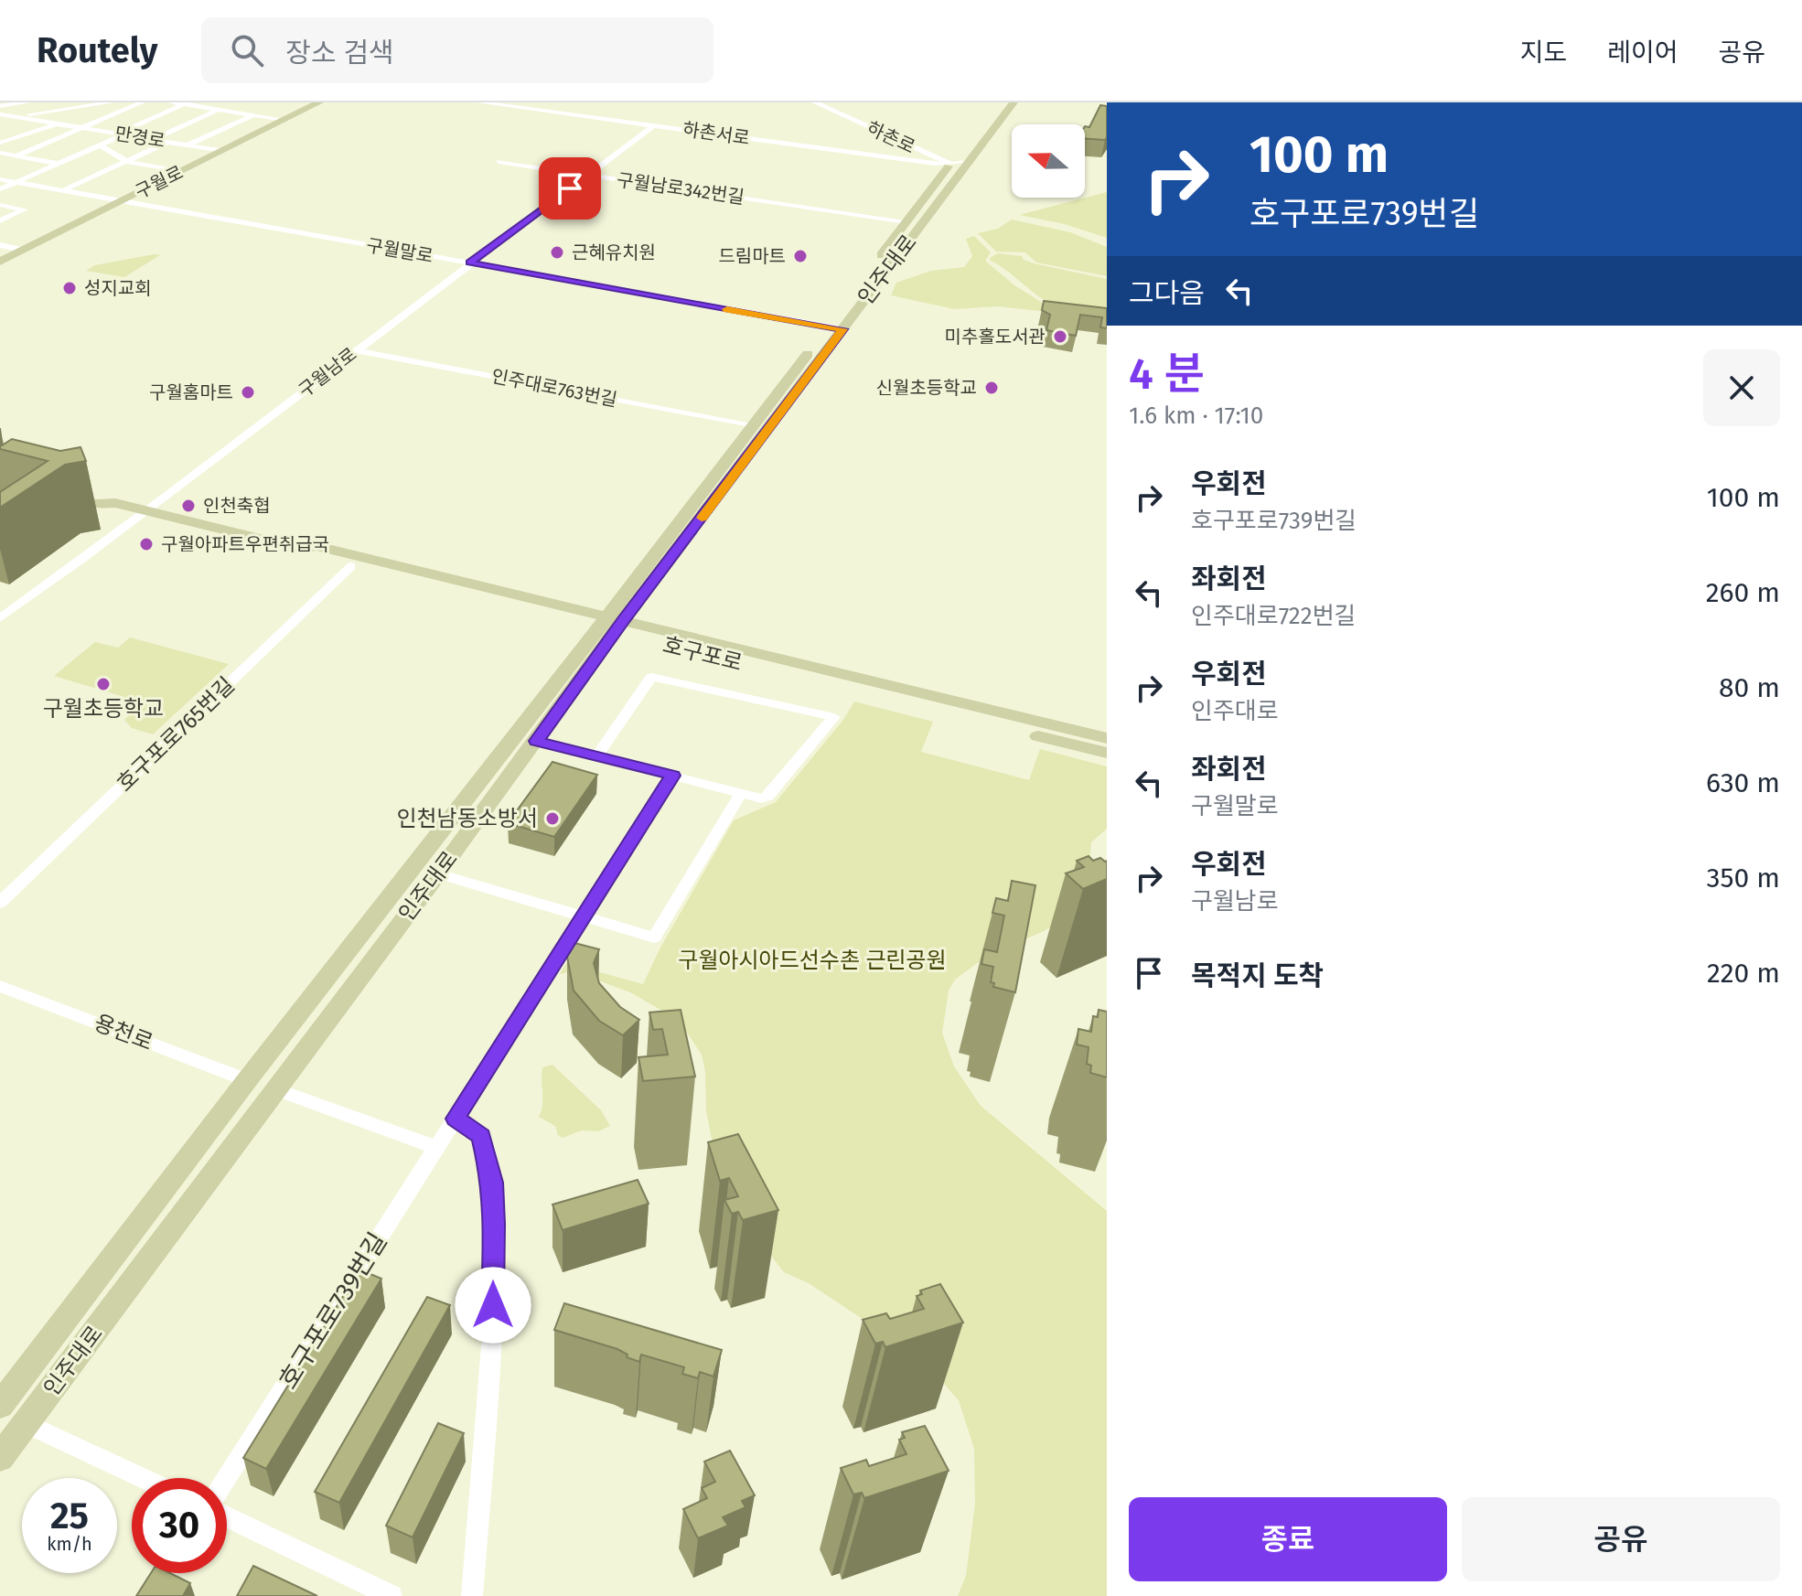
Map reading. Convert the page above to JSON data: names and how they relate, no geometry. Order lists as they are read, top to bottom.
{
  "streets": {
    "main road": ["구월로", "인주대로", "호구포로"],
    "street": [
      "하촌서로",
      "만경로",
      "하촌로",
      "구월남로342번길",
      "구월말로",
      "구월남로",
      "인주대로763번길",
      "호구포로765번길",
      "용천로",
      "호구포로739번길"
    ]
  },
  "crossings": [
    ["하촌서로", "하촌로"],
    ["하촌서로", "인주대로"],
    ["하촌서로", "구월남로"],
    ["만경로", "구월로"],
    ["하촌로", "인주대로"],
    ["구월로", "구월말로"],
    ["구월남로342번길", "인주대로"],
    ["구월남로342번길", "구월남로"],
    ["구월말로", "인주대로"],
    ["구월말로", "구월남로"],
    ["인주대로", "인주대로763번길"],
    ["인주대로", "호구포로"],
    ["인주대로", "용천로"],
    ["구월남로", "인주대로763번길"],
    ["구월남로", "호구포로"],
    ["호구포로", "호구포로765번길"]
  ],
  "parks": ["구월아시아드선수촌 근린공원"],
  "places": [
    "근혜유치원",
    "드림마트",
    "성지교회",
    "미추홀도서관",
    "신월초등학교",
    "구월홈마트",
    "인천축협",
    "구월아파트우편취급국",
    "구월초등학교",
    "인천남동소방서"
  ],
  "north": "left",
  "page": {
    "header": "Routely",
    "search": "장소 검색",
    "nav": ["지도", "레이어", "공유"],
    "turn": ["100 m", "호구포로739번길"],
    "then": "그다음",
    "heading": ["4 분", "1.6 km · 17:10"],
    "list": [
      {
        "name": "우회전",
        "note": "호구포로739번길",
        "value": "100 m"
      },
      {
        "name": "좌회전",
        "note": "인주대로722번길",
        "value": "260 m"
      },
      {
        "name": "우회전",
        "note": "인주대로",
        "value": "80 m"
      },
      {
        "name": "좌회전",
        "note": "구월말로",
        "value": "630 m"
      },
      {
        "name": "우회전",
        "note": "구월남로",
        "value": "350 m"
      },
      {
        "name": "목적지 도착",
        "value": "220 m"
      }
    ],
    "speed": "25 km/h",
    "limit": "30",
    "buttons": ["종료", "공유"]
  }
}
